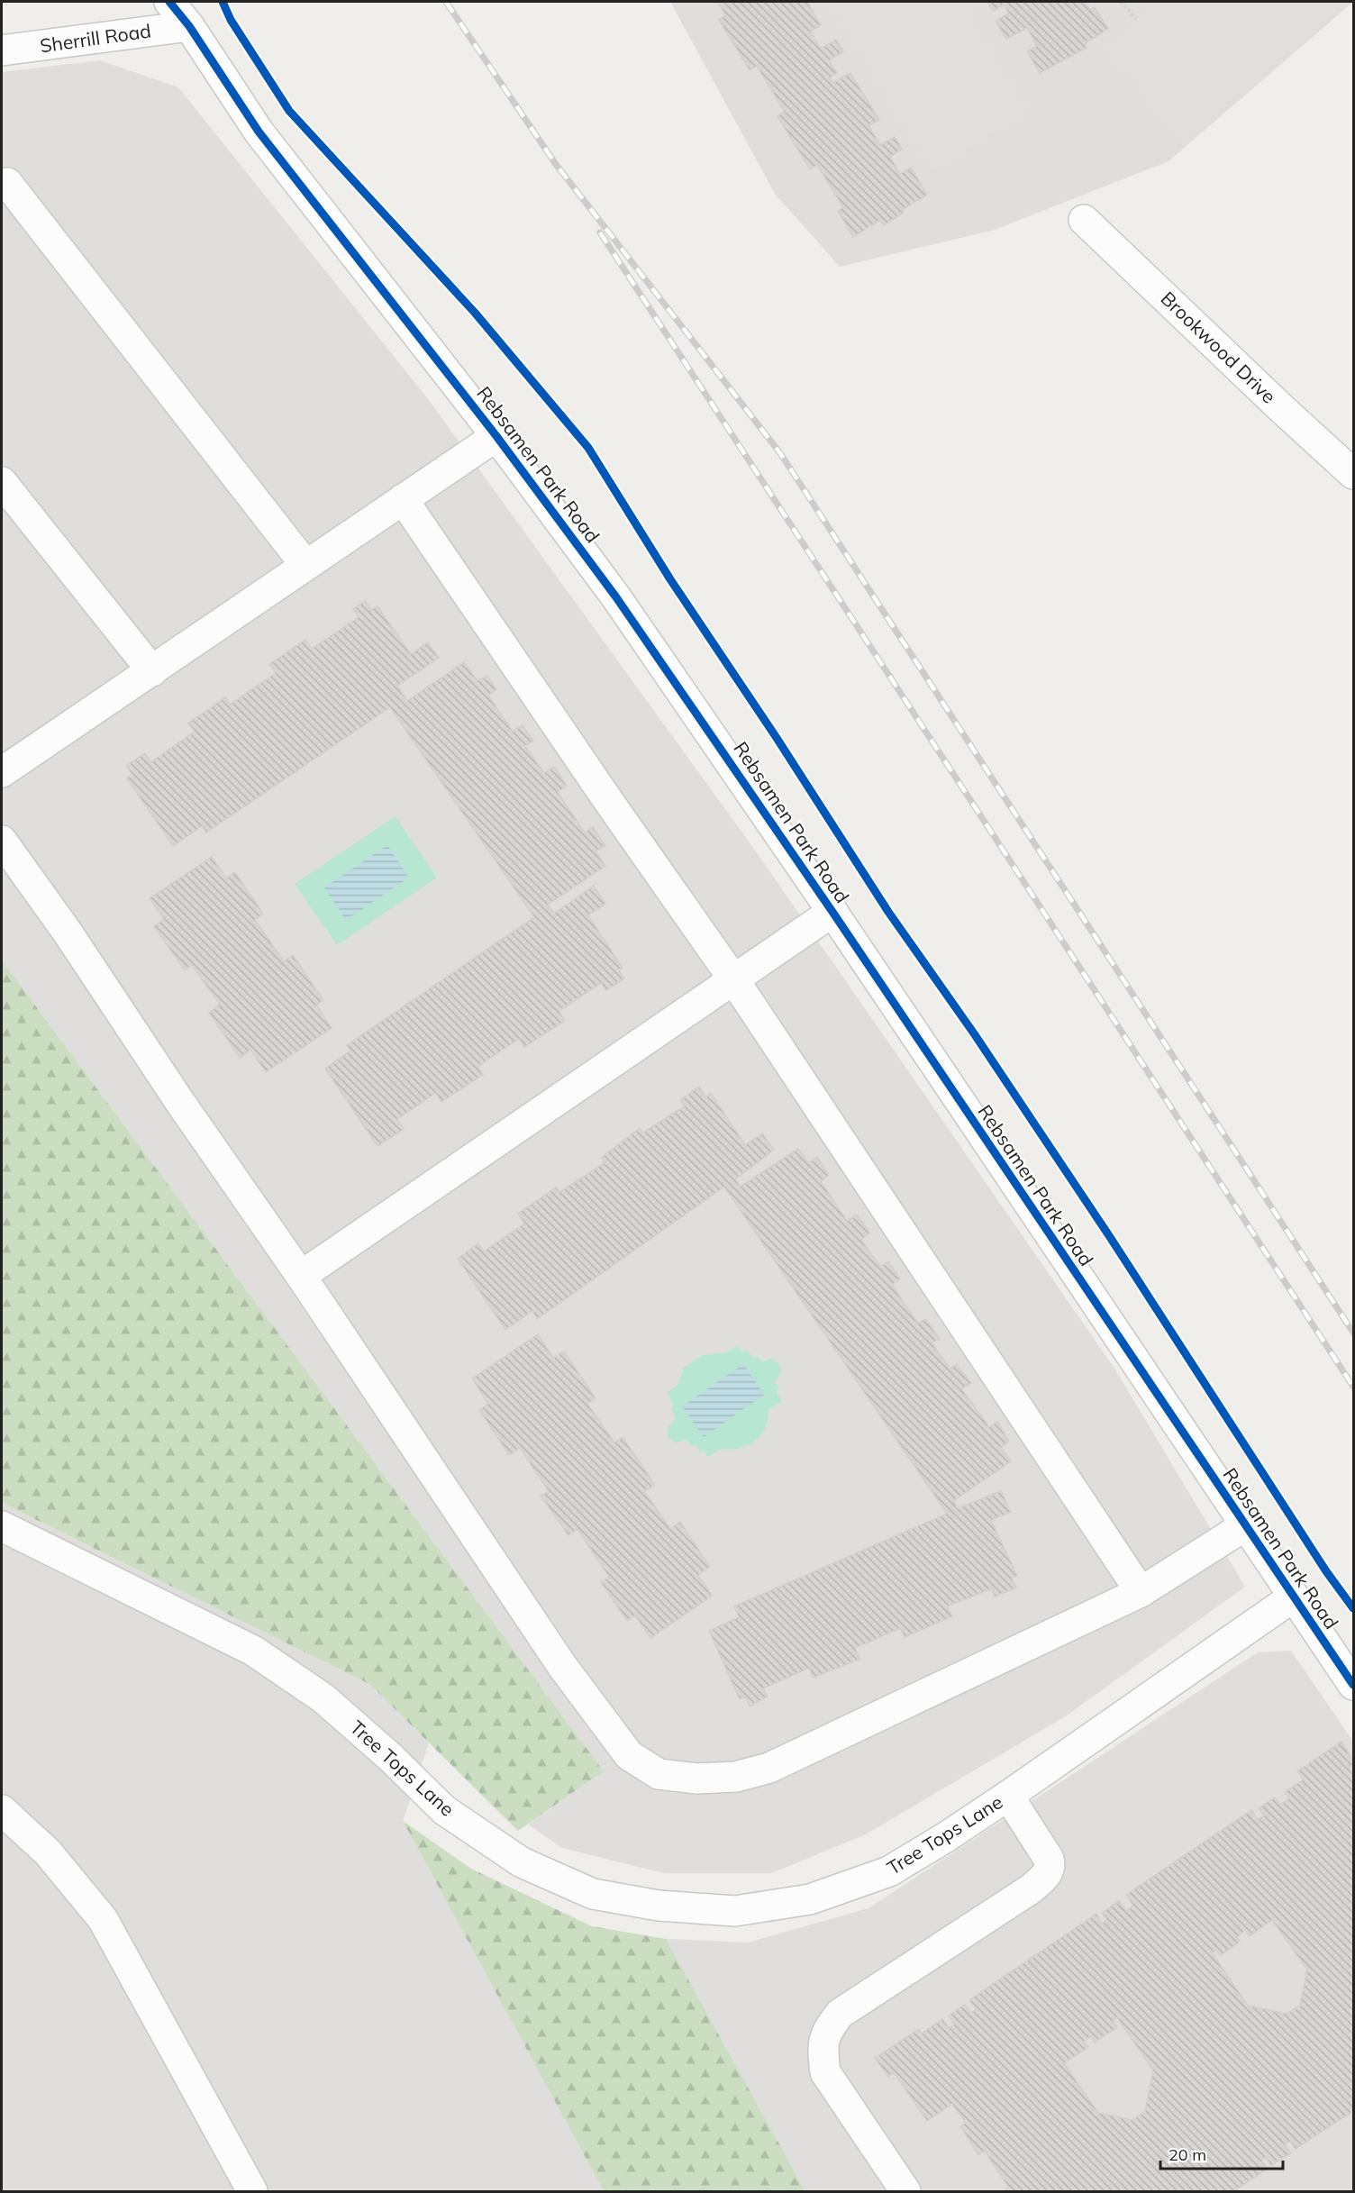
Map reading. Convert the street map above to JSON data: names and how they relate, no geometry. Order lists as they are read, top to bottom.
{
  "streets": {
    "street": [
      "Sherrill Road",
      "Brookwood Drive",
      "Rebsamen Park Road",
      "Tree Tops Lane"
    ]
  },
  "crossings": [
    ["Sherrill Road", "Rebsamen Park Road"],
    ["Rebsamen Park Road", "Tree Tops Lane"]
  ],
  "scale_bar": "20 m"
}
